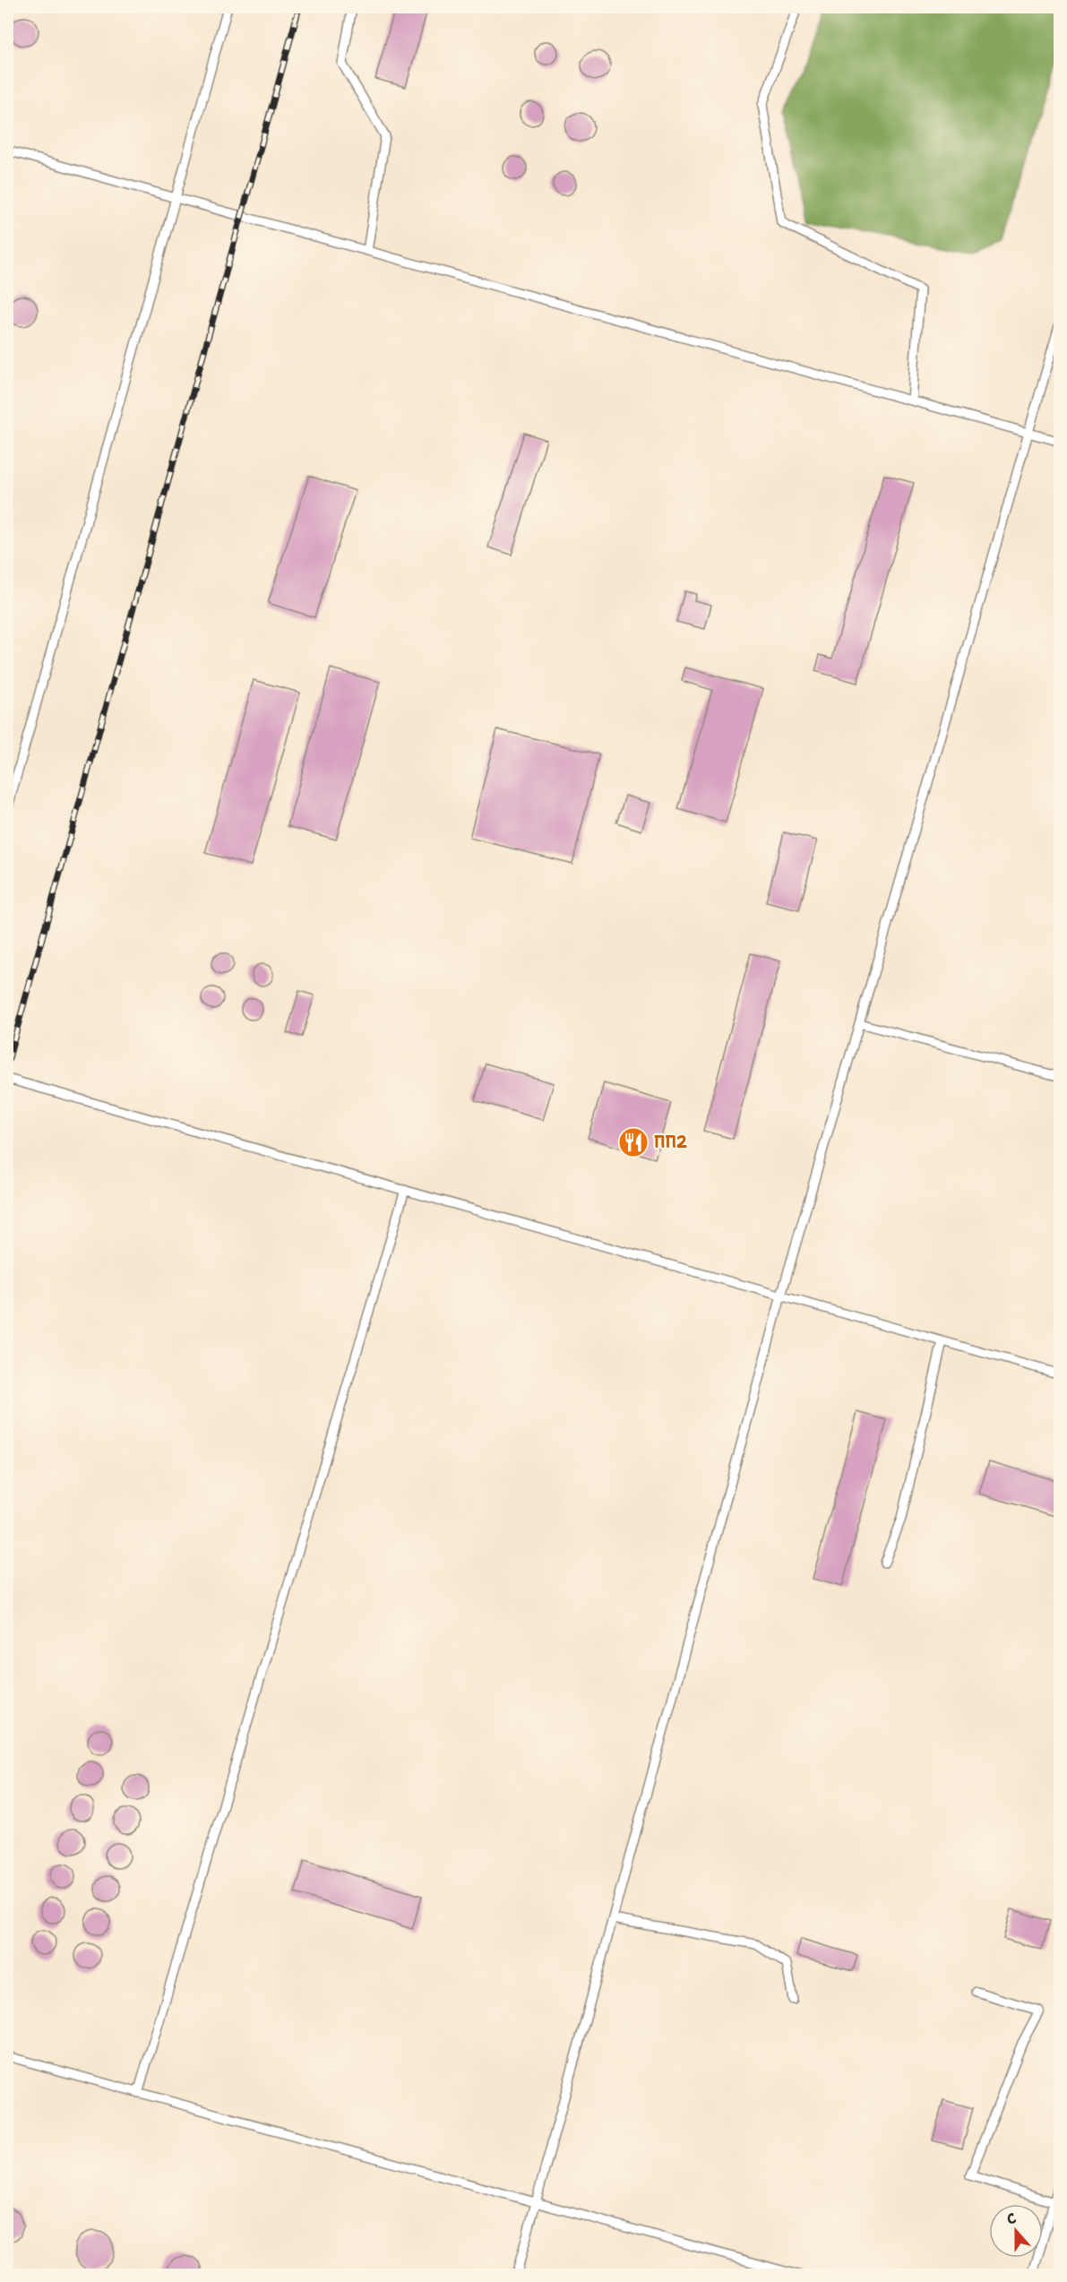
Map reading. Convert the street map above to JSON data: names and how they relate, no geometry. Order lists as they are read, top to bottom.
{
  "places": {
    "restaurant": ["ПП2"]
  },
  "north": "top"
}
